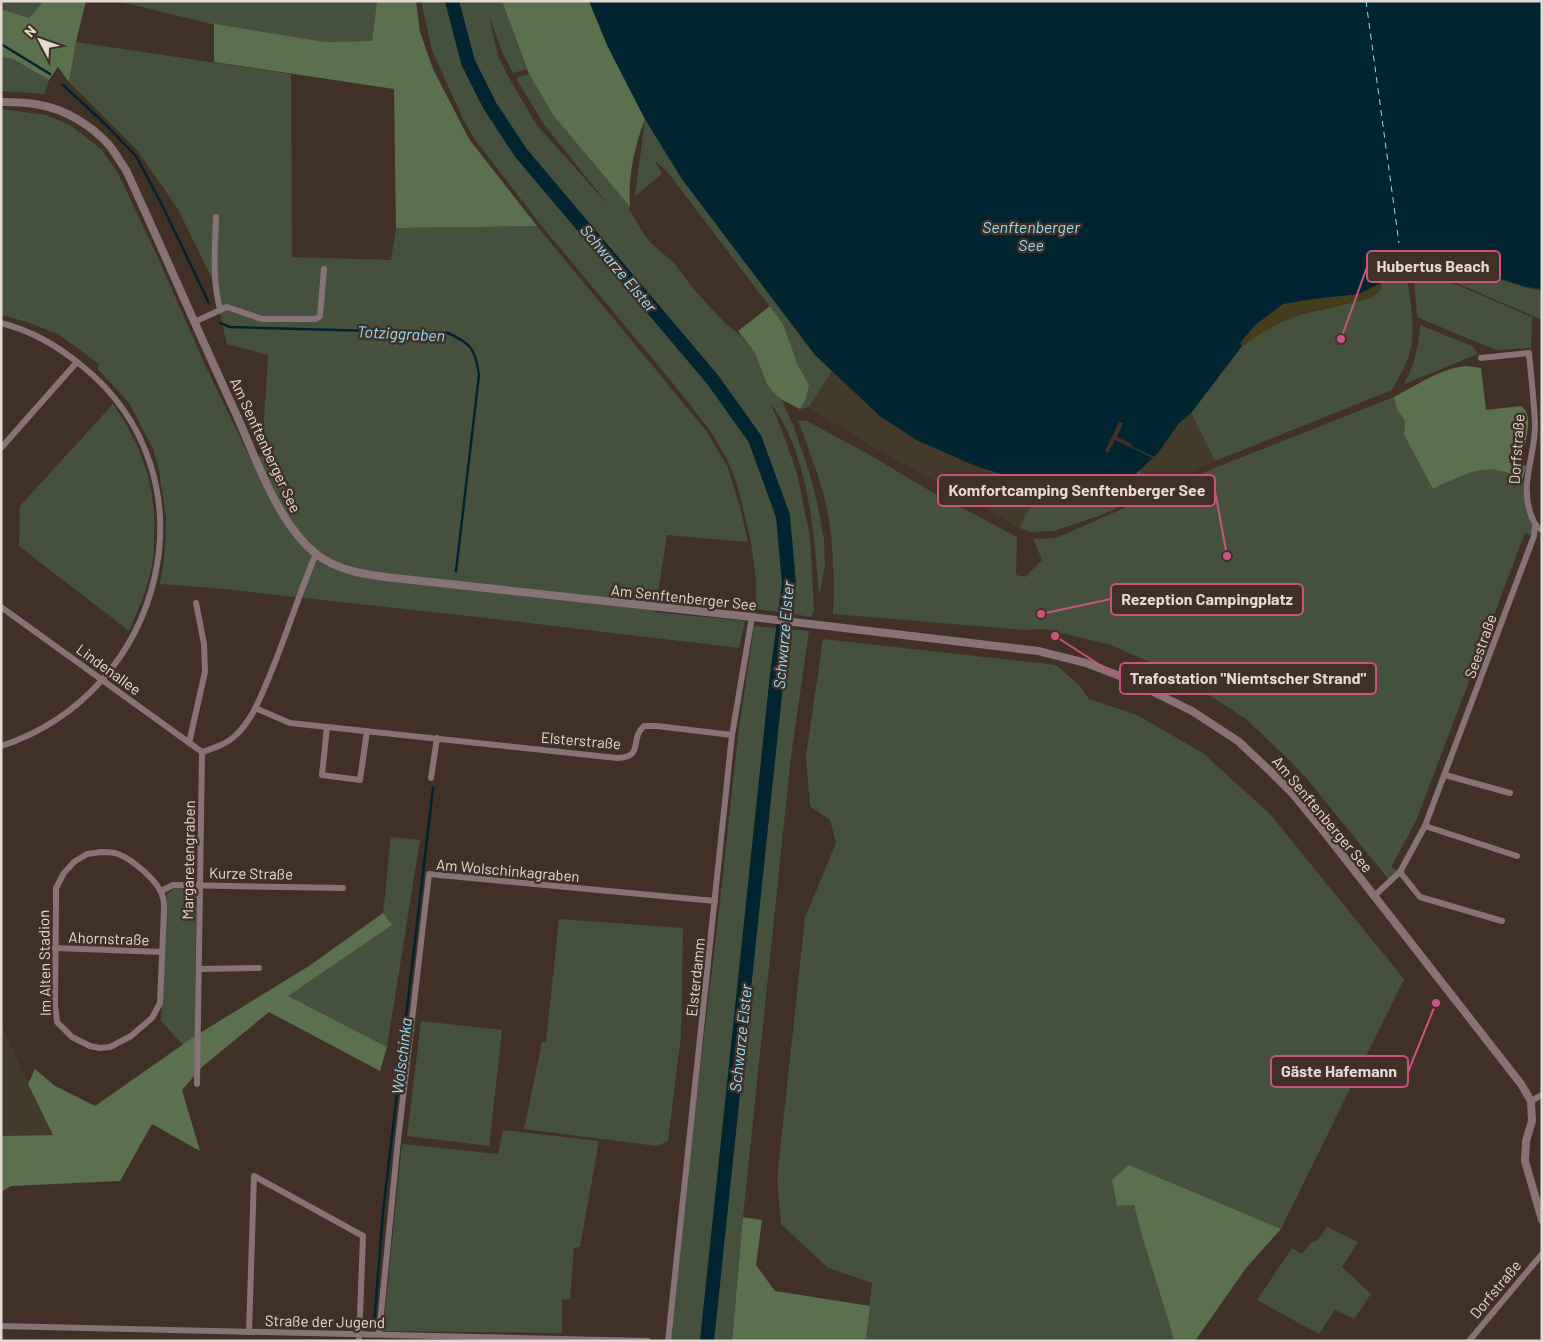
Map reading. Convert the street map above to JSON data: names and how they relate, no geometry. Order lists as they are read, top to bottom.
{
  "streets": {
    "street": [
      "Am Senftenberger See",
      "Dorfstraße",
      "Seestraße",
      "Lindenallee",
      "Elsterstraße",
      "Margaretengraben",
      "Am Wolschinkagraben",
      "Kurze Straße",
      "Ahornstraße",
      "Im Alten Stadion",
      "Elsterdamm",
      "Straße der Jugend"
    ]
  },
  "crossings": [
    ["Am Senftenberger See", "Seestraße"],
    ["Am Senftenberger See", "Elsterdamm"],
    ["Dorfstraße", "Seestraße"],
    ["Lindenallee", "Margaretengraben"],
    ["Elsterstraße", "Elsterdamm"],
    ["Margaretengraben", "Kurze Straße"],
    ["Am Wolschinkagraben", "Elsterdamm"],
    ["Am Wolschinkagraben", "Straße der Jugend"],
    ["Kurze Straße", "Ahornstraße"],
    ["Kurze Straße", "Im Alten Stadion"],
    ["Ahornstraße", "Im Alten Stadion"]
  ],
  "water": [
    "Senftenberger See",
    "Schwarze Elster",
    "Totziggraben",
    "Wolschinka"
  ],
  "places": [
    "Hubertus Beach",
    "Komfortcamping Senftenberger See",
    "Rezeption Campingplatz",
    "Trafostation \"Niemtscher Strand\"",
    "Gäste Hafemann"
  ],
  "north": "top left"
}
